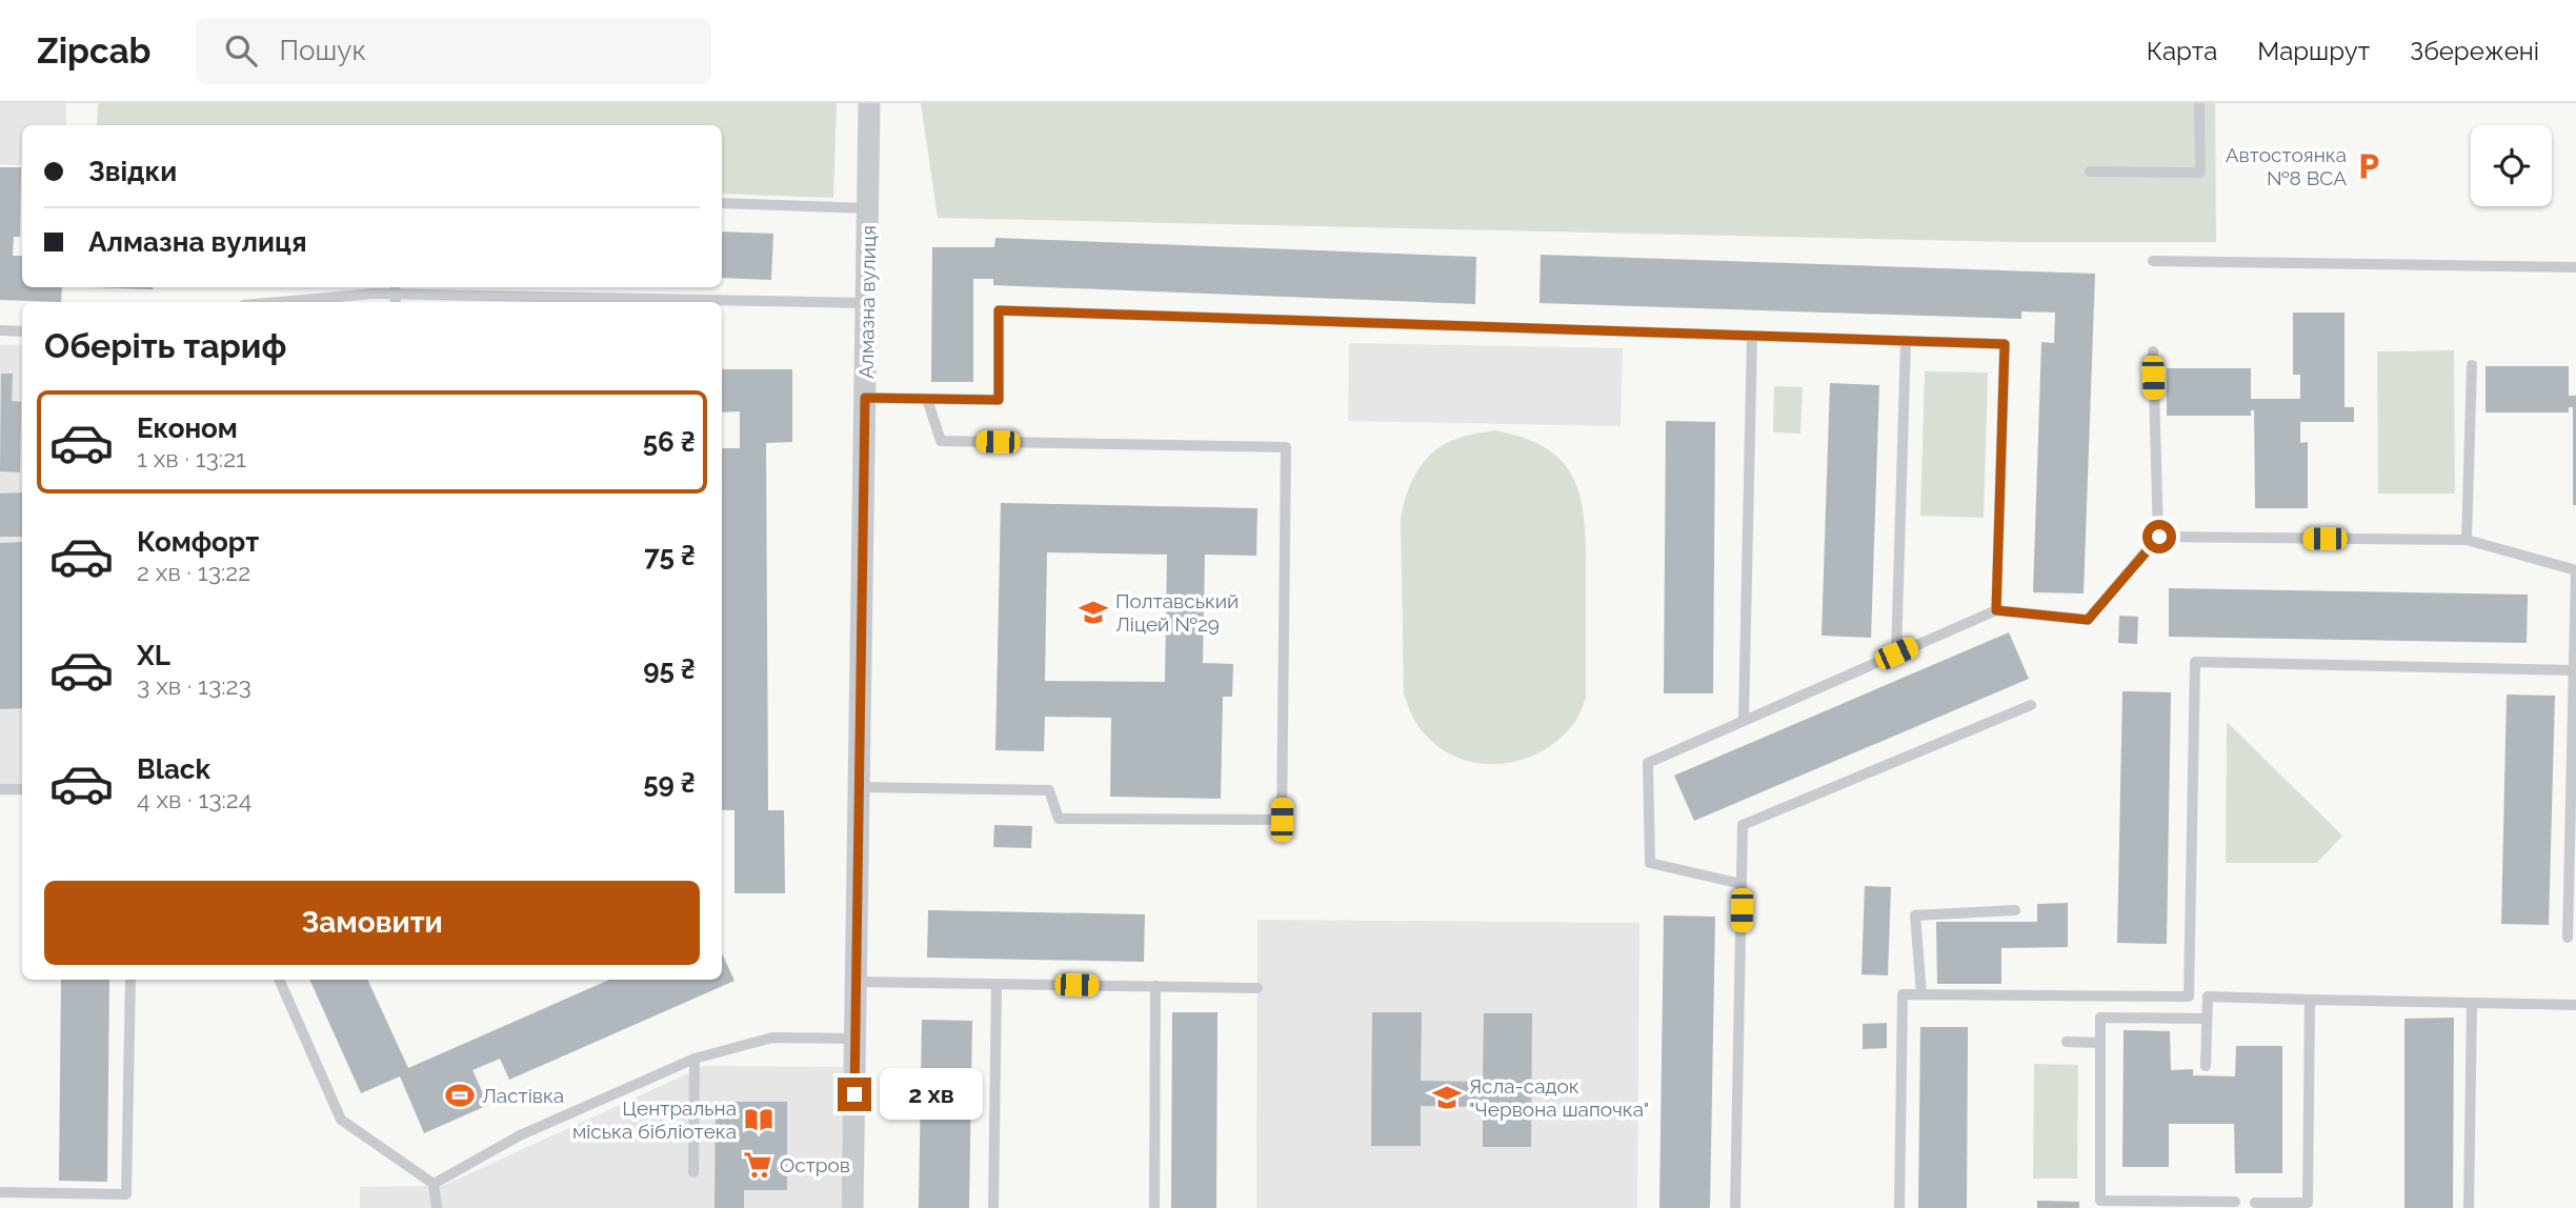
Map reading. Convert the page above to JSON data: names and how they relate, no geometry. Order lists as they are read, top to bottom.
{
  "streets": {
    "street": ["Алмазна вулиця"]
  },
  "places": {
    "parking": ["Автостоянка №8 ВСА"],
    "school or university": ["Полтавський Ліцей №29", "Ясла-садок \"Червона шапочка\""],
    "sports": ["Ластівка"],
    "library": ["Центральна міська бібліотека"],
    "supermarket": ["Остров"]
  },
  "page": {
    "header": "Zipcab",
    "search": "Пошук",
    "nav": ["Карта", "Маршрут", "Збережені"],
    "banner": ["Звідки", "Алмазна вулиця"],
    "heading": "Оберіть тариф",
    "list": [
      {
        "name": "Економ",
        "note": "1 хв · 13:21",
        "value": "56 ₴"
      },
      {
        "name": "Комфорт",
        "note": "2 хв · 13:22",
        "value": "75 ₴"
      },
      {
        "name": "XL",
        "note": "3 хв · 13:23",
        "value": "95 ₴"
      },
      {
        "name": "Black",
        "note": "4 хв · 13:24",
        "value": "59 ₴"
      }
    ],
    "buttons": "Замовити",
    "bubble": "2 хв"
  }
}
